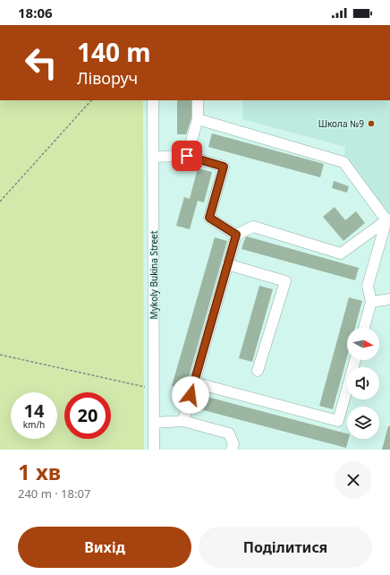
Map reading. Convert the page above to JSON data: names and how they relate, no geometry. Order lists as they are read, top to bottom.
{
  "streets": {
    "street": ["Mykoly Bukina Street"]
  },
  "places": ["Школа №9"],
  "north": "right",
  "page": {
    "status": "18:06",
    "turn": ["140 m", "Ліворуч"],
    "speed": "14 km/h",
    "limit": "20",
    "heading": ["1 хв", "240 m · 18:07"],
    "buttons": ["Вихід", "Поділитися"]
  }
}
